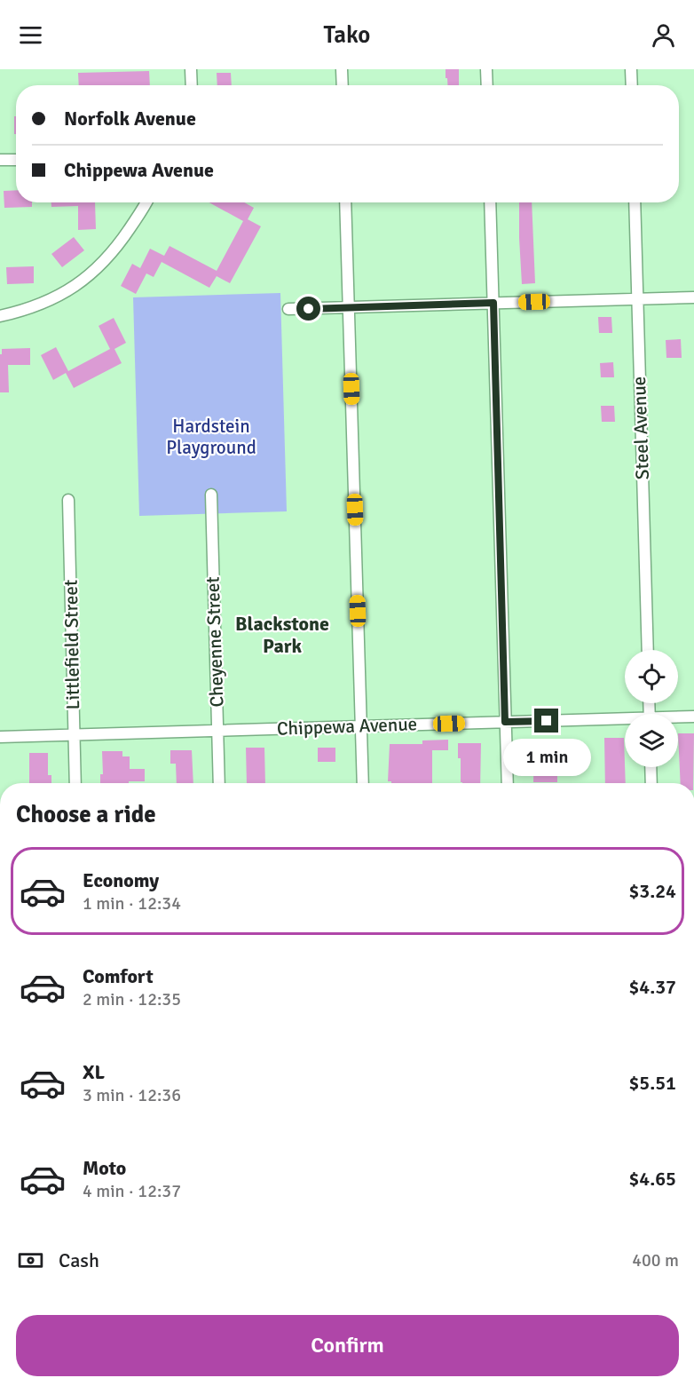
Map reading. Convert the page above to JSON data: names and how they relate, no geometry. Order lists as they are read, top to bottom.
{
  "streets": {
    "street": [
      "Steel Avenue",
      "Cheyenne Street",
      "Littlefield Street",
      "Chippewa Avenue"
    ]
  },
  "crossings": [
    ["Cheyenne Street", "Chippewa Avenue"],
    ["Littlefield Street", "Chippewa Avenue"]
  ],
  "districts": ["Blackstone Park"],
  "parks": ["Hardstein Playground"],
  "page": {
    "header": "Tako",
    "banner": ["Norfolk Avenue", "Chippewa Avenue"],
    "bubble": "1 min",
    "heading": "Choose a ride",
    "list": [
      {
        "name": "Economy",
        "note": "1 min · 12:34",
        "value": "$3.24"
      },
      {
        "name": "Comfort",
        "note": "2 min · 12:35",
        "value": "$4.37"
      },
      {
        "name": "XL",
        "note": "3 min · 12:36",
        "value": "$5.51"
      },
      {
        "name": "Moto",
        "note": "4 min · 12:37",
        "value": "$4.65"
      }
    ],
    "pay": ["Cash", "400 m"],
    "buttons": "Confirm"
  }
}
